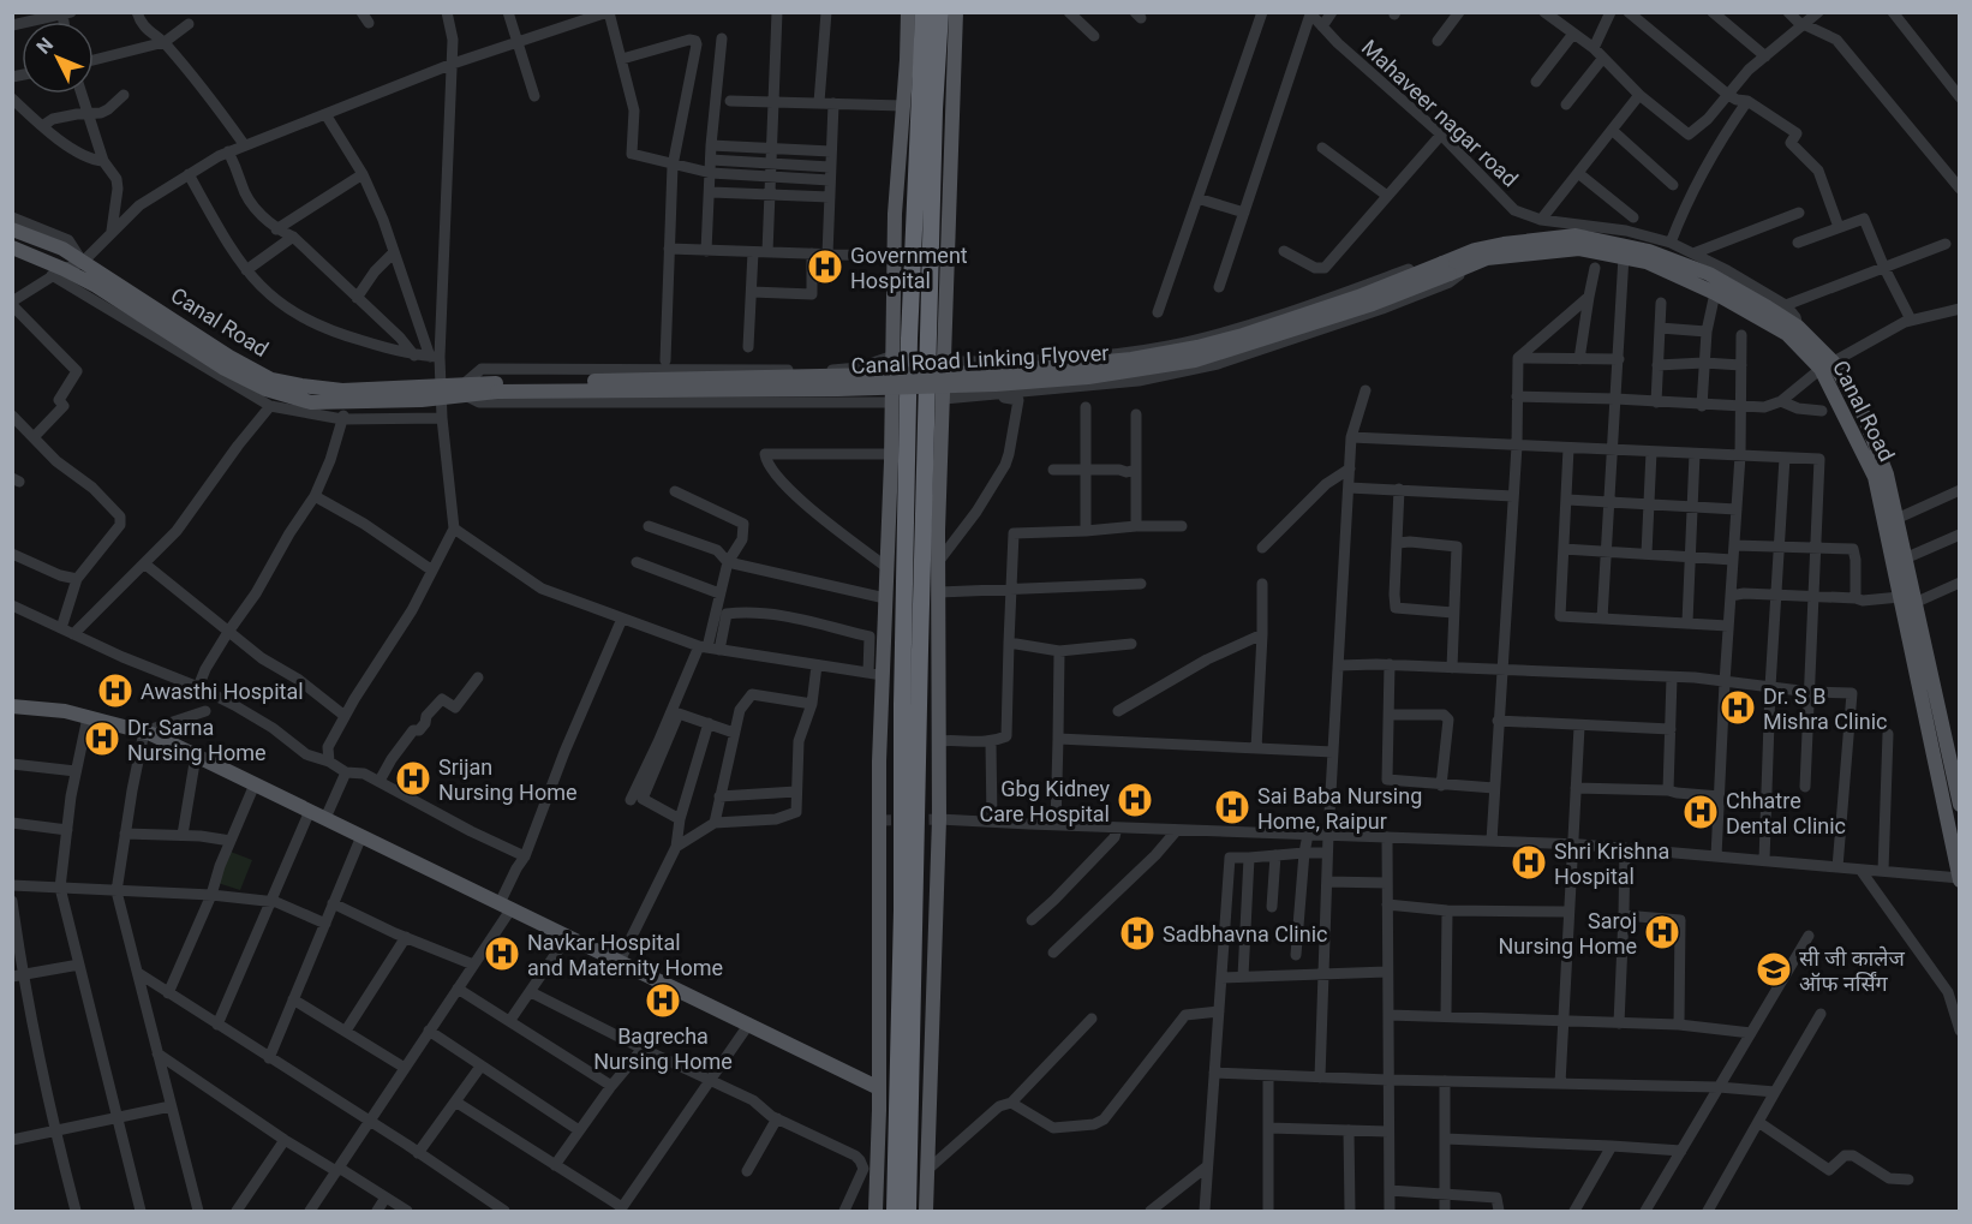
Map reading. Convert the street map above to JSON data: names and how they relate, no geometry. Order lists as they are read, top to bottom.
{
  "streets": {
    "main road": ["Canal Road", "Canal Road Linking Flyover"],
    "street": ["Mahaveer nagar road"]
  },
  "crossings": [
    ["Canal Road", "Canal Road Linking Flyover"]
  ],
  "places": {
    "hospital": [
      "Government Hospital",
      "Awasthi Hospital",
      "Dr. S B Mishra Clinic",
      "Dr. Sarna Nursing Home",
      "Srijan Nursing Home",
      "Gbg Kidney Care Hospital",
      "Sai Baba Nursing Home, Raipur",
      "Chhatre Dental Clinic",
      "Shri Krishna Hospital",
      "Saroj Nursing Home",
      "Sadbhavna Clinic",
      "Navkar Hospital and Maternity Home",
      "Bagrecha Nursing Home"
    ],
    "school or university": ["सी जी कालेज ऑफ नर्सिंग"]
  },
  "north": "top left"
}
